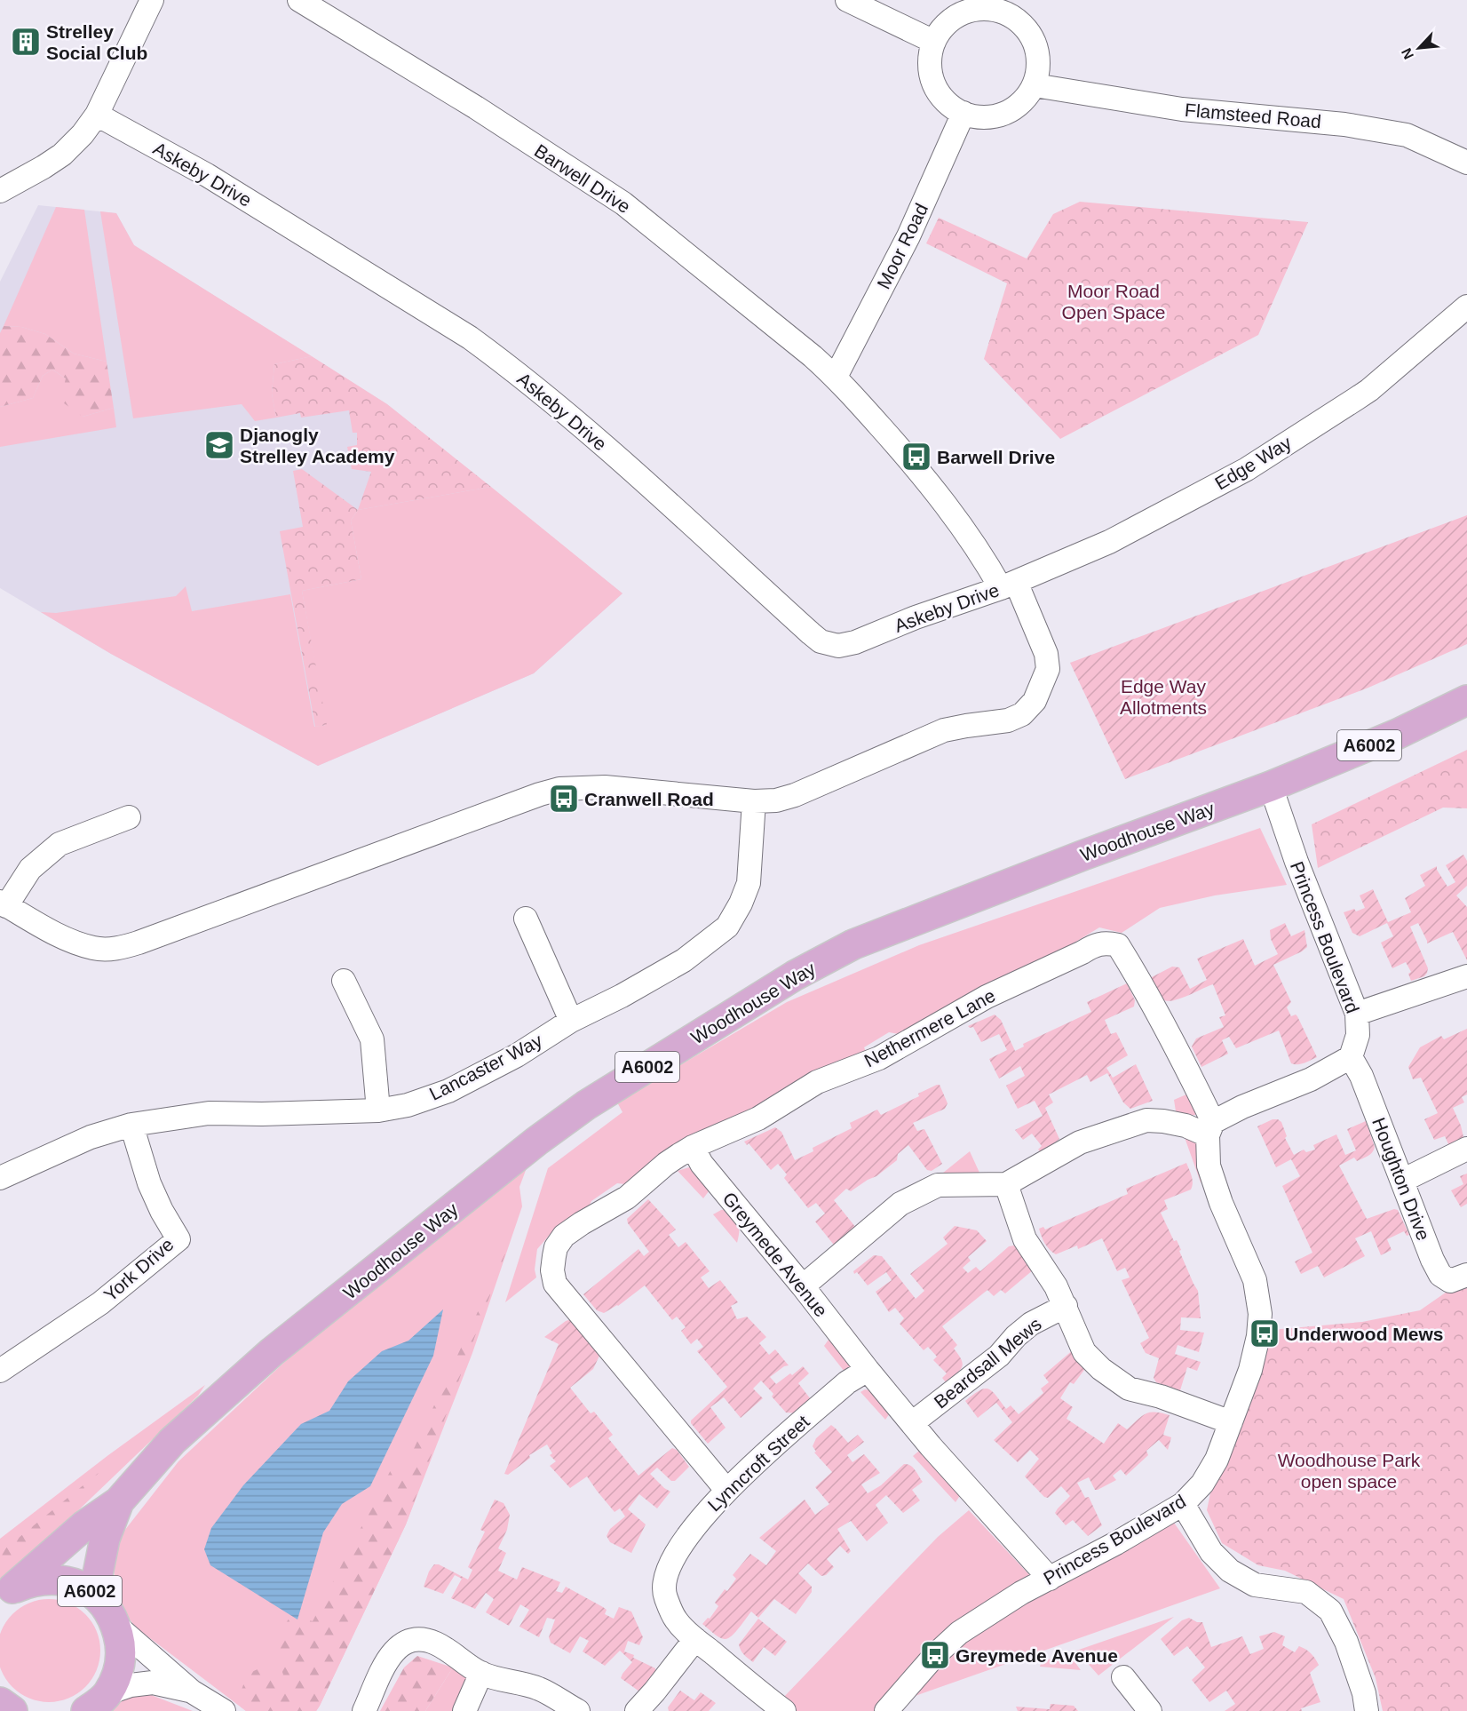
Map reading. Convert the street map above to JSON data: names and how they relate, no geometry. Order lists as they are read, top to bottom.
{
  "streets": {
    "main road": ["A6002", "Woodhouse Way"],
    "street": [
      "Flamsteed Road",
      "Askeby Drive",
      "Barwell Drive",
      "Moor Road",
      "Edge Way",
      "Princess Boulevard",
      "Nethermere Lane",
      "Lancaster Way",
      "Houghton Drive",
      "Greymede Avenue",
      "York Drive",
      "Beardsall Mews",
      "Lynncroft Street"
    ]
  },
  "crossings": [
    ["Flamsteed Road", "Moor Road"],
    ["Askeby Drive", "Barwell Drive"],
    ["Askeby Drive", "Edge Way"],
    ["Barwell Drive", "Moor Road"],
    ["Barwell Drive", "Edge Way"],
    ["A6002", "Woodhouse Way"],
    ["Woodhouse Way", "Princess Boulevard"],
    ["Princess Boulevard", "Nethermere Lane"],
    ["Princess Boulevard", "Houghton Drive"],
    ["Princess Boulevard", "Greymede Avenue"],
    ["Nethermere Lane", "Greymede Avenue"],
    ["Nethermere Lane", "Lynncroft Street"],
    ["Lancaster Way", "York Drive"],
    ["Greymede Avenue", "Beardsall Mews"],
    ["Greymede Avenue", "Lynncroft Street"]
  ],
  "parks": ["Moor Road Open Space", "Edge Way Allotments", "Woodhouse Park open space"],
  "places": {
    "building": ["Strelley Social Club"],
    "school or university": ["Djanogly Strelley Academy"],
    "bus stop": [
      "Barwell Drive",
      "Cranwell Road",
      "Underwood Mews",
      "Greymede Avenue"
    ]
  },
  "north": "bottom left"
}
